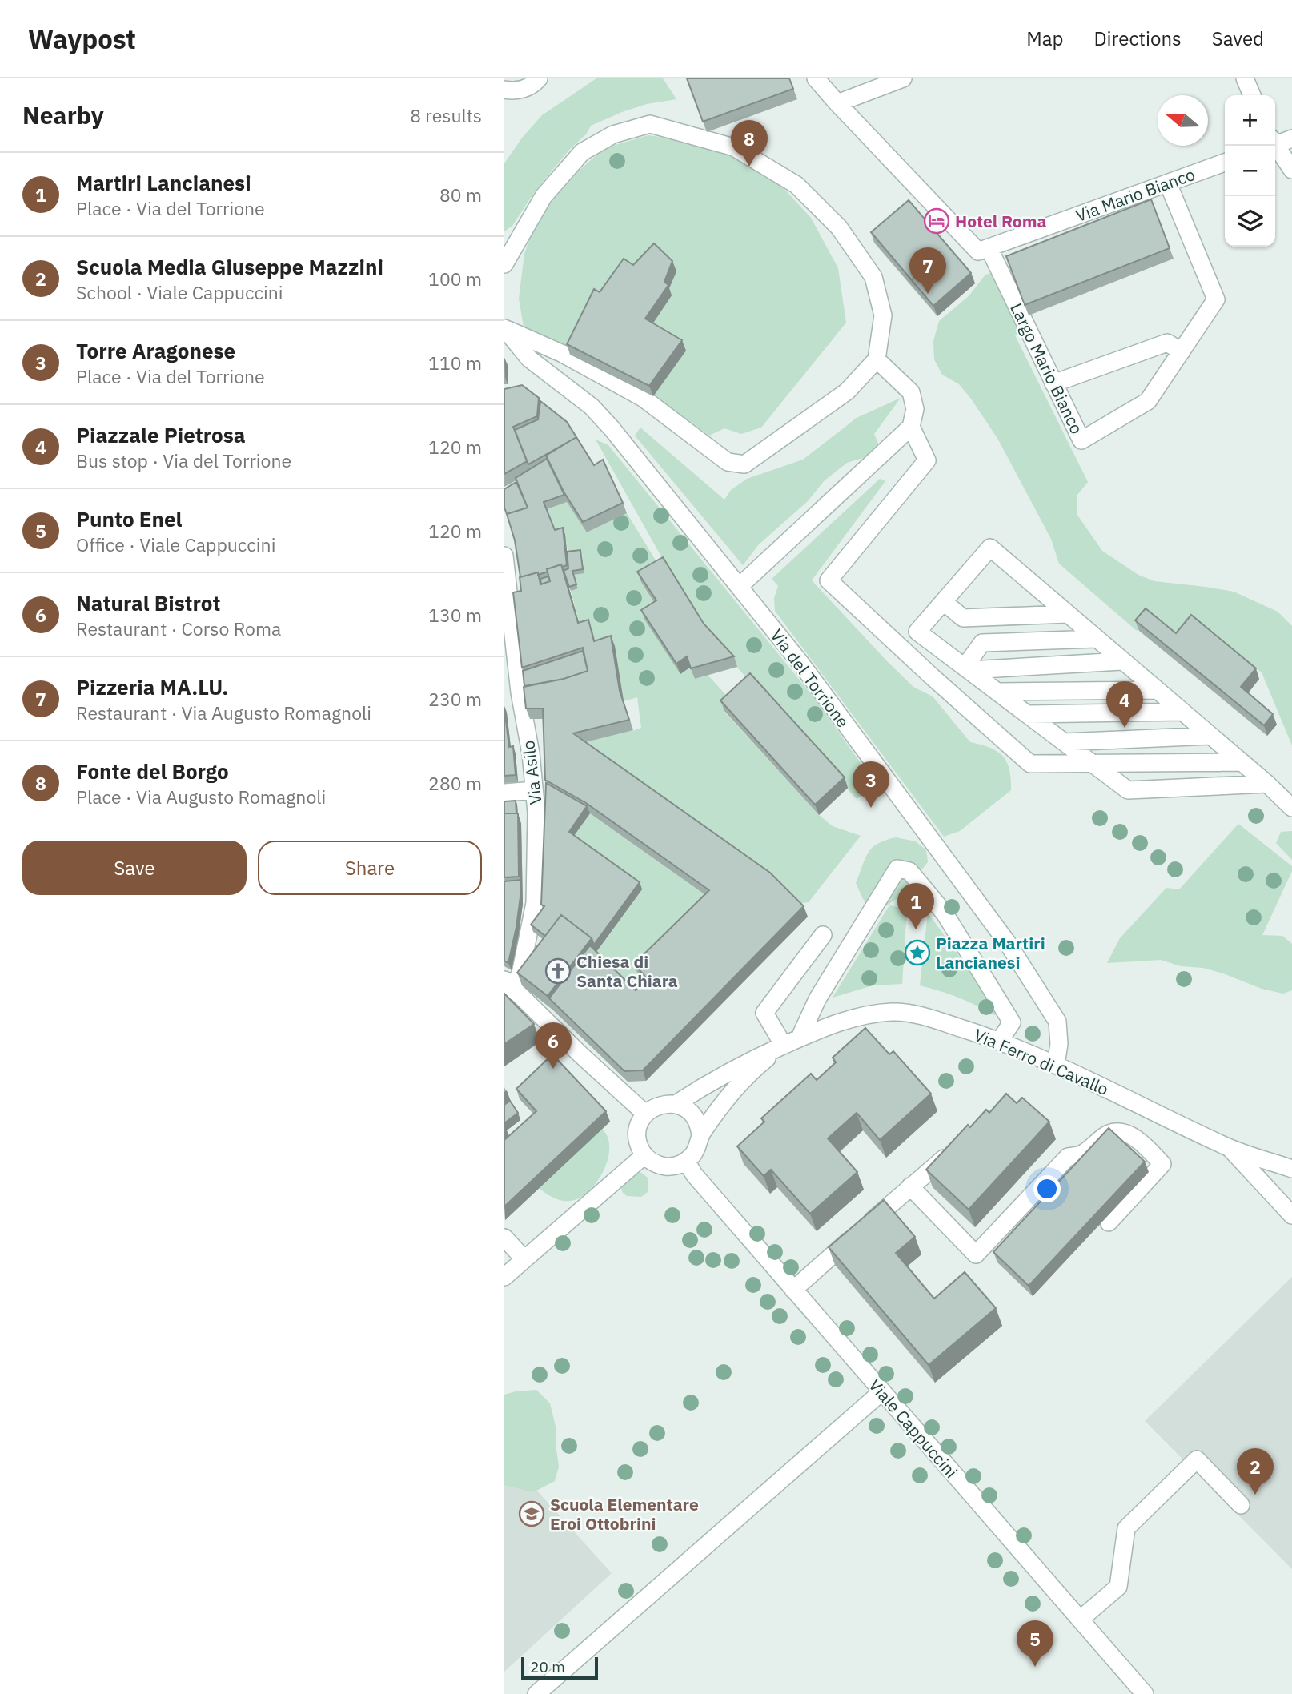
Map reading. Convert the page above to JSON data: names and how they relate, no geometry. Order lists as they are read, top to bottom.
{
  "streets": {
    "street": [
      "Via Mario Bianco",
      "Largo Mario Bianco",
      "Via del Torrione",
      "Via Asilo",
      "Via Ferro di Cavallo",
      "Viale Cappuccini"
    ]
  },
  "crossings": [
    ["Via Mario Bianco", "Largo Mario Bianco"],
    ["Via del Torrione", "Via Ferro di Cavallo"],
    ["Via Ferro di Cavallo", "Viale Cappuccini"]
  ],
  "places": {
    "hotel": ["Hotel Roma"],
    "place": ["Piazza Martiri Lancianesi"],
    "church": ["Chiesa di Santa Chiara"],
    "school or university": ["Scuola Elementare Eroi Ottobrini"]
  },
  "scale_bar": "20 m",
  "north": "left",
  "page": {
    "header": "Waypost",
    "nav": ["Map", "Directions", "Saved"],
    "heading": ["Nearby", "8 results"],
    "map_buttons": ["+", "−"],
    "pins": [
      "8",
      "7",
      "4",
      "3",
      "1",
      "6",
      "2",
      "5"
    ],
    "list": [
      {
        "mark": "1",
        "name": "Martiri Lancianesi",
        "note": "Place · Via del Torrione",
        "value": "80 m"
      },
      {
        "mark": "2",
        "name": "Scuola Media Giuseppe Mazzini",
        "note": "School · Viale Cappuccini",
        "value": "100 m"
      },
      {
        "mark": "3",
        "name": "Torre Aragonese",
        "note": "Place · Via del Torrione",
        "value": "110 m"
      },
      {
        "mark": "4",
        "name": "Piazzale Pietrosa",
        "note": "Bus stop · Via del Torrione",
        "value": "120 m"
      },
      {
        "mark": "5",
        "name": "Punto Enel",
        "note": "Office · Viale Cappuccini",
        "value": "120 m"
      },
      {
        "mark": "6",
        "name": "Natural Bistrot",
        "note": "Restaurant · Corso Roma",
        "value": "130 m"
      },
      {
        "mark": "7",
        "name": "Pizzeria MA.LU.",
        "note": "Restaurant · Via Augusto Romagnoli",
        "value": "230 m"
      },
      {
        "mark": "8",
        "name": "Fonte del Borgo",
        "note": "Place · Via Augusto Romagnoli",
        "value": "280 m"
      }
    ],
    "buttons": ["Save", "Share"],
    "scale": "20 m"
  }
}
